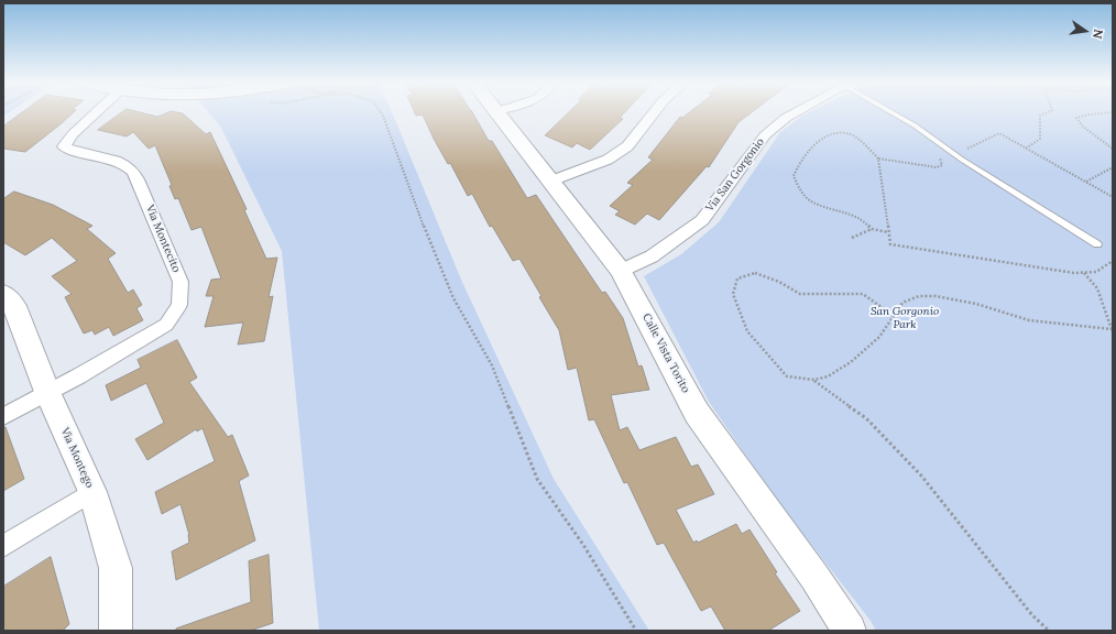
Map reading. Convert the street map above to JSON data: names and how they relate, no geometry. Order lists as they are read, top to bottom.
{
  "streets": {
    "street": [
      "Via San Gorgonio",
      "Via Montecito",
      "Calle Vista Torito",
      "Via Montego"
    ]
  },
  "crossings": [
    ["Via San Gorgonio", "Calle Vista Torito"],
    ["Via Montecito", "Via Montego"]
  ],
  "parks": ["San Gorgonio Park"],
  "north": "right"
}
